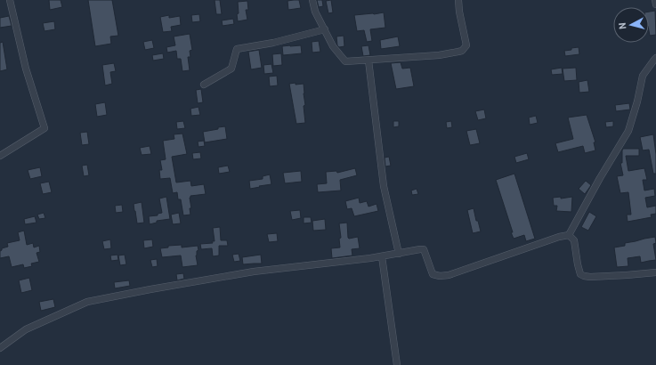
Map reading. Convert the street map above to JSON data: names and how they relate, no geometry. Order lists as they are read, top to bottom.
{
  "north": "left"
}
